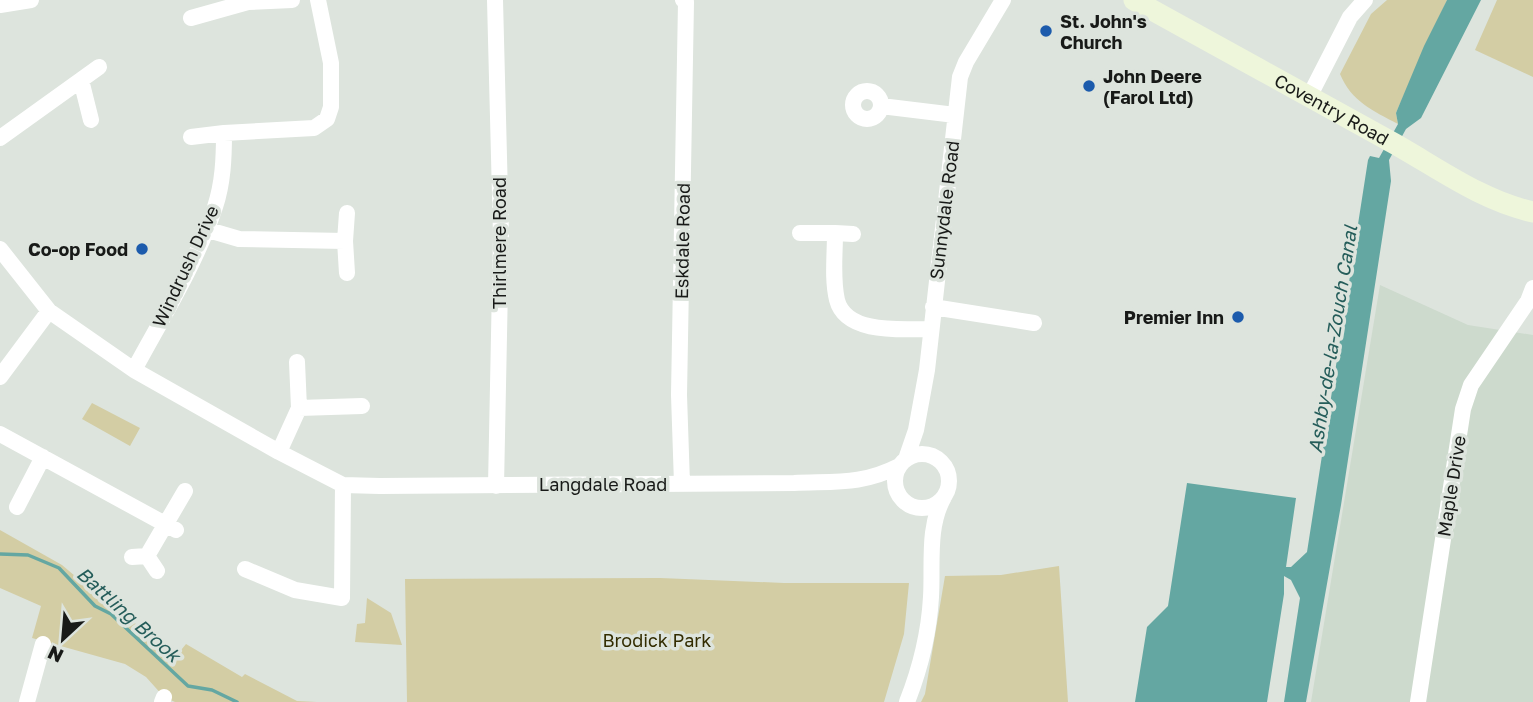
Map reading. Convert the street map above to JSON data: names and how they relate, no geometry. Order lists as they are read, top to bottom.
{
  "streets": {
    "main road": ["Coventry Road"],
    "street": [
      "Sunnydale Road",
      "Eskdale Road",
      "Thirlmere Road",
      "Windrush Drive",
      "Langdale Road",
      "Maple Drive"
    ]
  },
  "crossings": [
    ["Sunnydale Road", "Langdale Road"],
    ["Eskdale Road", "Langdale Road"],
    ["Thirlmere Road", "Langdale Road"]
  ],
  "water": ["Ashby-de-la-Zouch Canal", "Battling Brook"],
  "parks": ["Brodick Park"],
  "places": [
    "St. John's Church",
    "John Deere (Farol Ltd)",
    "Co-op Food",
    "Premier Inn"
  ],
  "north": "bottom left"
}
